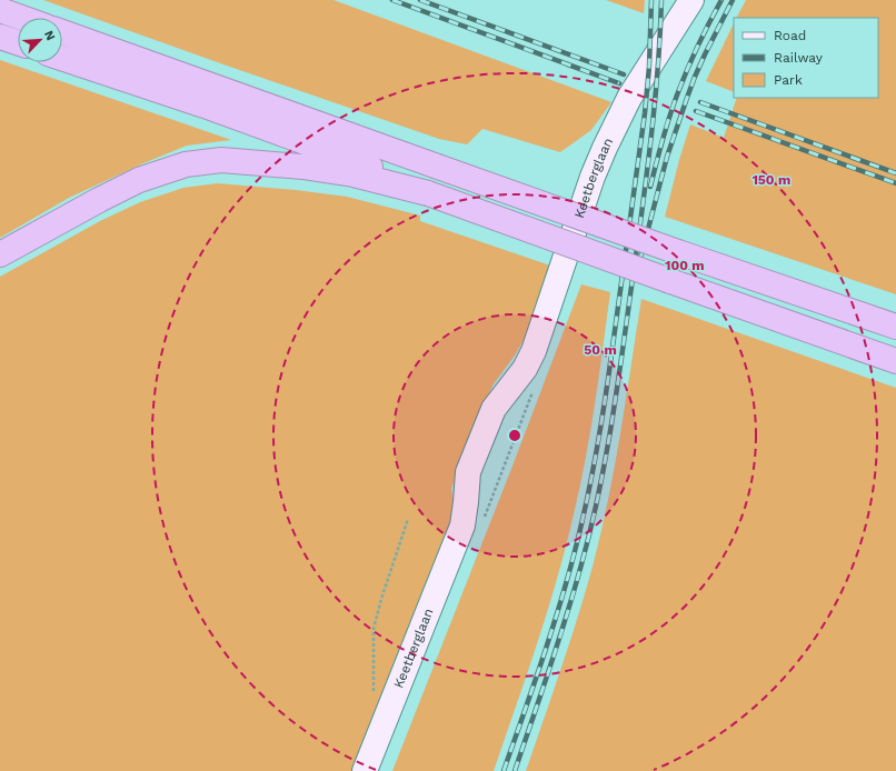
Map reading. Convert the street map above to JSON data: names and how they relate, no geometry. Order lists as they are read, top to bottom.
{
  "streets": {
    "main road": ["Keetberglaan"]
  },
  "legend": ["Road", "Railway", "Park"],
  "north": "top right",
  "rings": ["150 m", "100 m", "50 m"]
}
